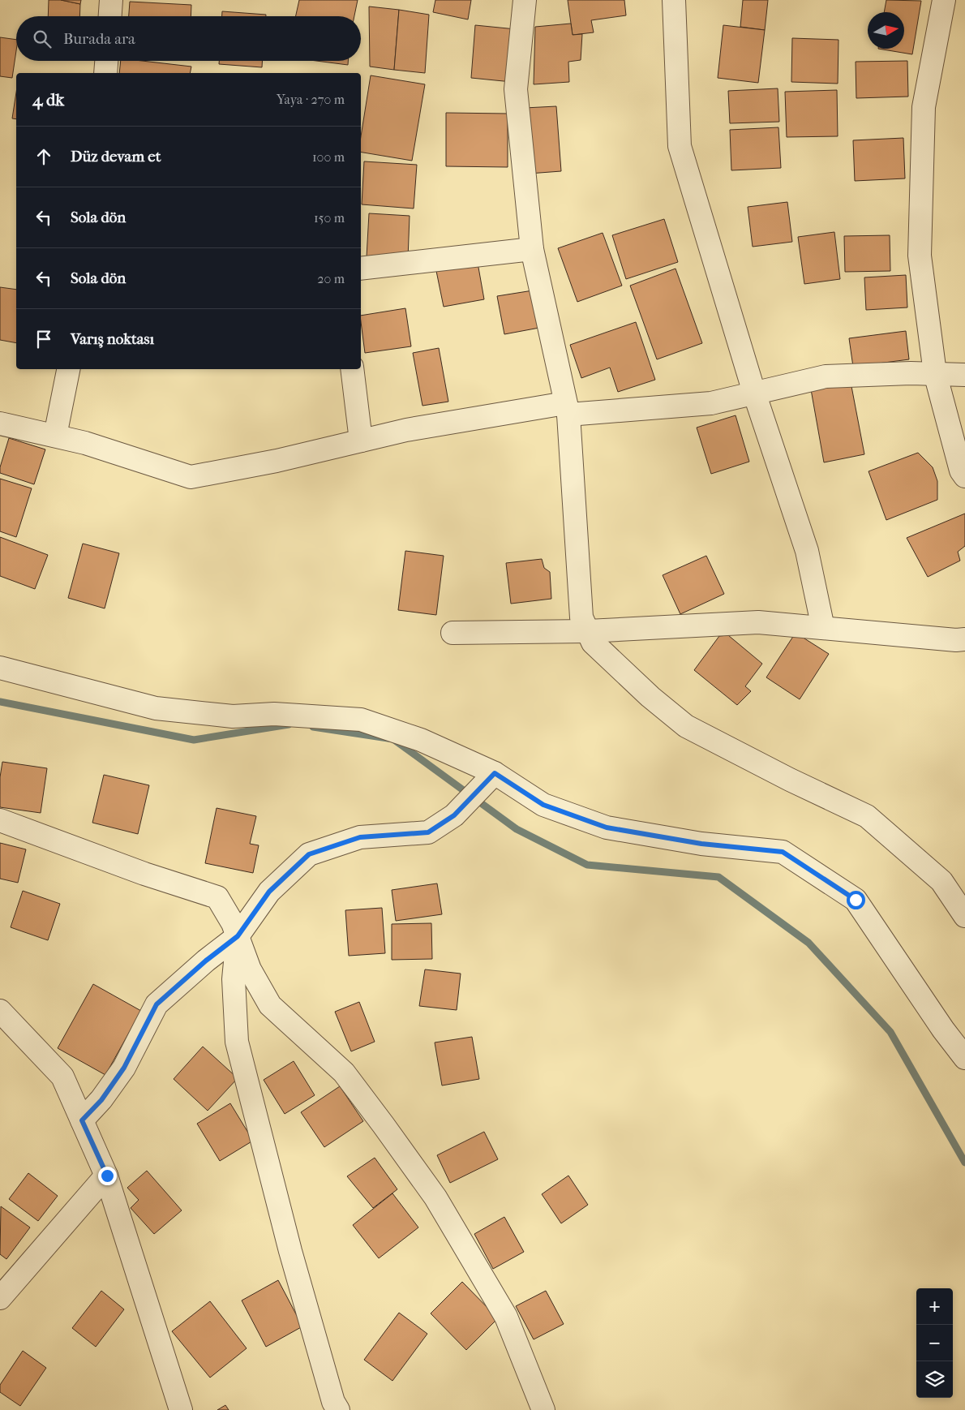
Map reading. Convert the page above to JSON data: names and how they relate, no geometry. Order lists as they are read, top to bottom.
{
  "north": "right",
  "page": {
    "search": "Burada ara",
    "heading": ["4 dk", "Yaya · 270 m"],
    "list": [
      ["Düz devam et", "100 m"],
      ["Sola dön", "150 m"],
      ["Sola dön", "20 m"],
      "Varış noktası"
    ],
    "map_buttons": ["+", "−"]
  }
}
